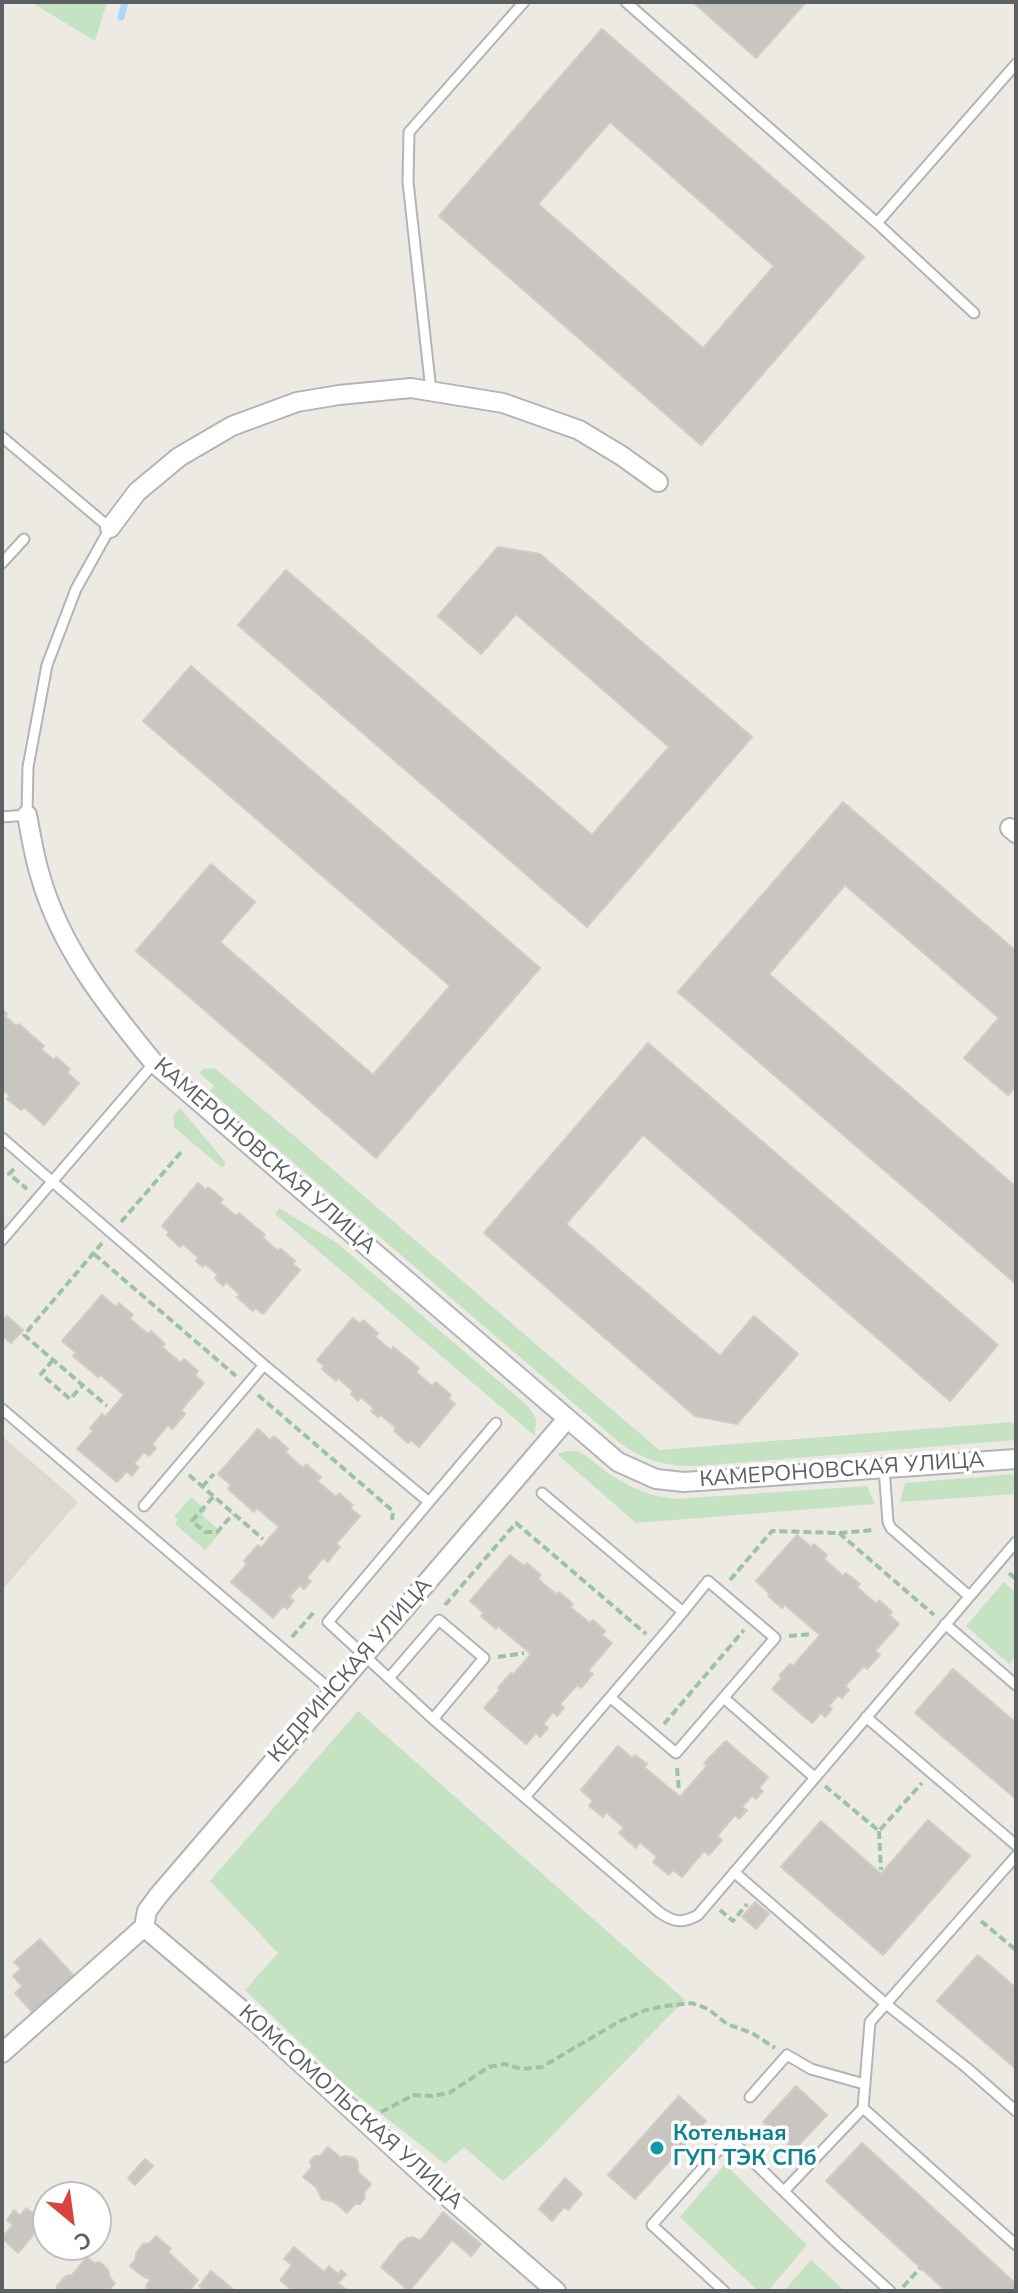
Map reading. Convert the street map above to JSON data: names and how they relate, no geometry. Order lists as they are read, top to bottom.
{
  "streets": {
    "street": ["КАМЕРОНОВСКАЯ УЛИЦА", "КЕДРИНСКАЯ УЛИЦА", "КОМСОМОЛЬСКАЯ УЛИЦА"]
  },
  "crossings": [
    ["КАМЕРОНОВСКАЯ УЛИЦА", "КЕДРИНСКАЯ УЛИЦА"],
    ["КЕДРИНСКАЯ УЛИЦА", "КОМСОМОЛЬСКАЯ УЛИЦА"]
  ],
  "places": ["Котельная ГУП ТЭК СПб"],
  "north": "bottom right"
}
